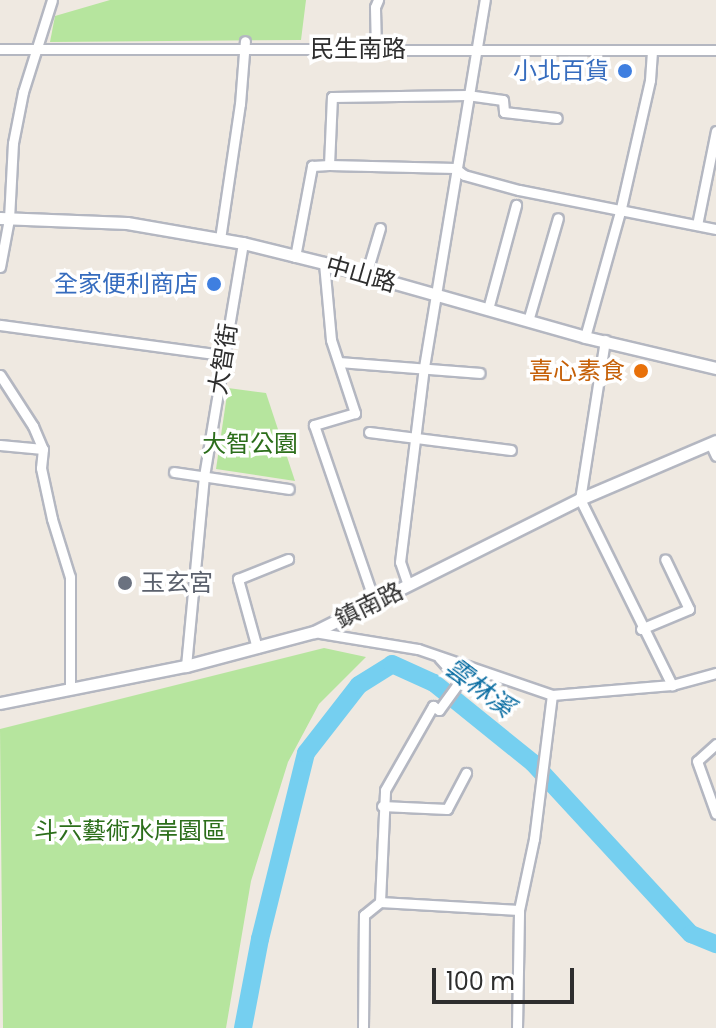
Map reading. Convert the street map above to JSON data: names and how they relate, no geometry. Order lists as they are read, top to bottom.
{
  "streets": {
    "street": [
      "民生南路",
      "中山路",
      "大智街",
      "鎮南路"
    ]
  },
  "crossings": [
    ["中山路", "大智街"],
    ["大智街", "鎮南路"]
  ],
  "water": ["雲林溪"],
  "parks": ["大智公園", "斗六藝術水岸園區"],
  "places": [
    "小北百貨",
    "全家便利商店",
    "喜心素食",
    "玉玄宮"
  ],
  "scale_bar": "100 m"
}
